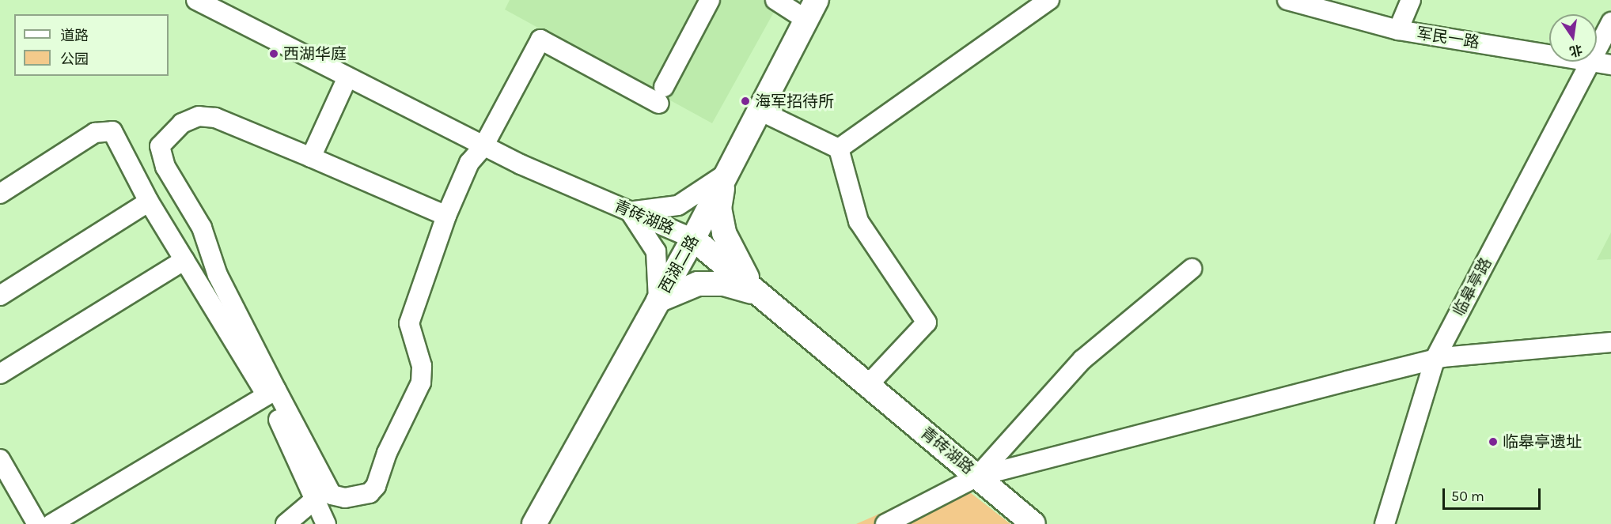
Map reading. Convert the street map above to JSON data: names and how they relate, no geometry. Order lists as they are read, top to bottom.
{
  "streets": {
    "main road": ["青砖湖路", "西湖二路"],
    "street": ["军民一路", "临皋亭路"]
  },
  "crossings": [
    ["军民一路", "临皋亭路"],
    ["青砖湖路", "西湖二路"]
  ],
  "places": ["西湖华庭", "海军招待所", "临皋亭遗址"],
  "legend": ["道路", "公园"],
  "scale_bar": "50 m",
  "north": "bottom"
}
